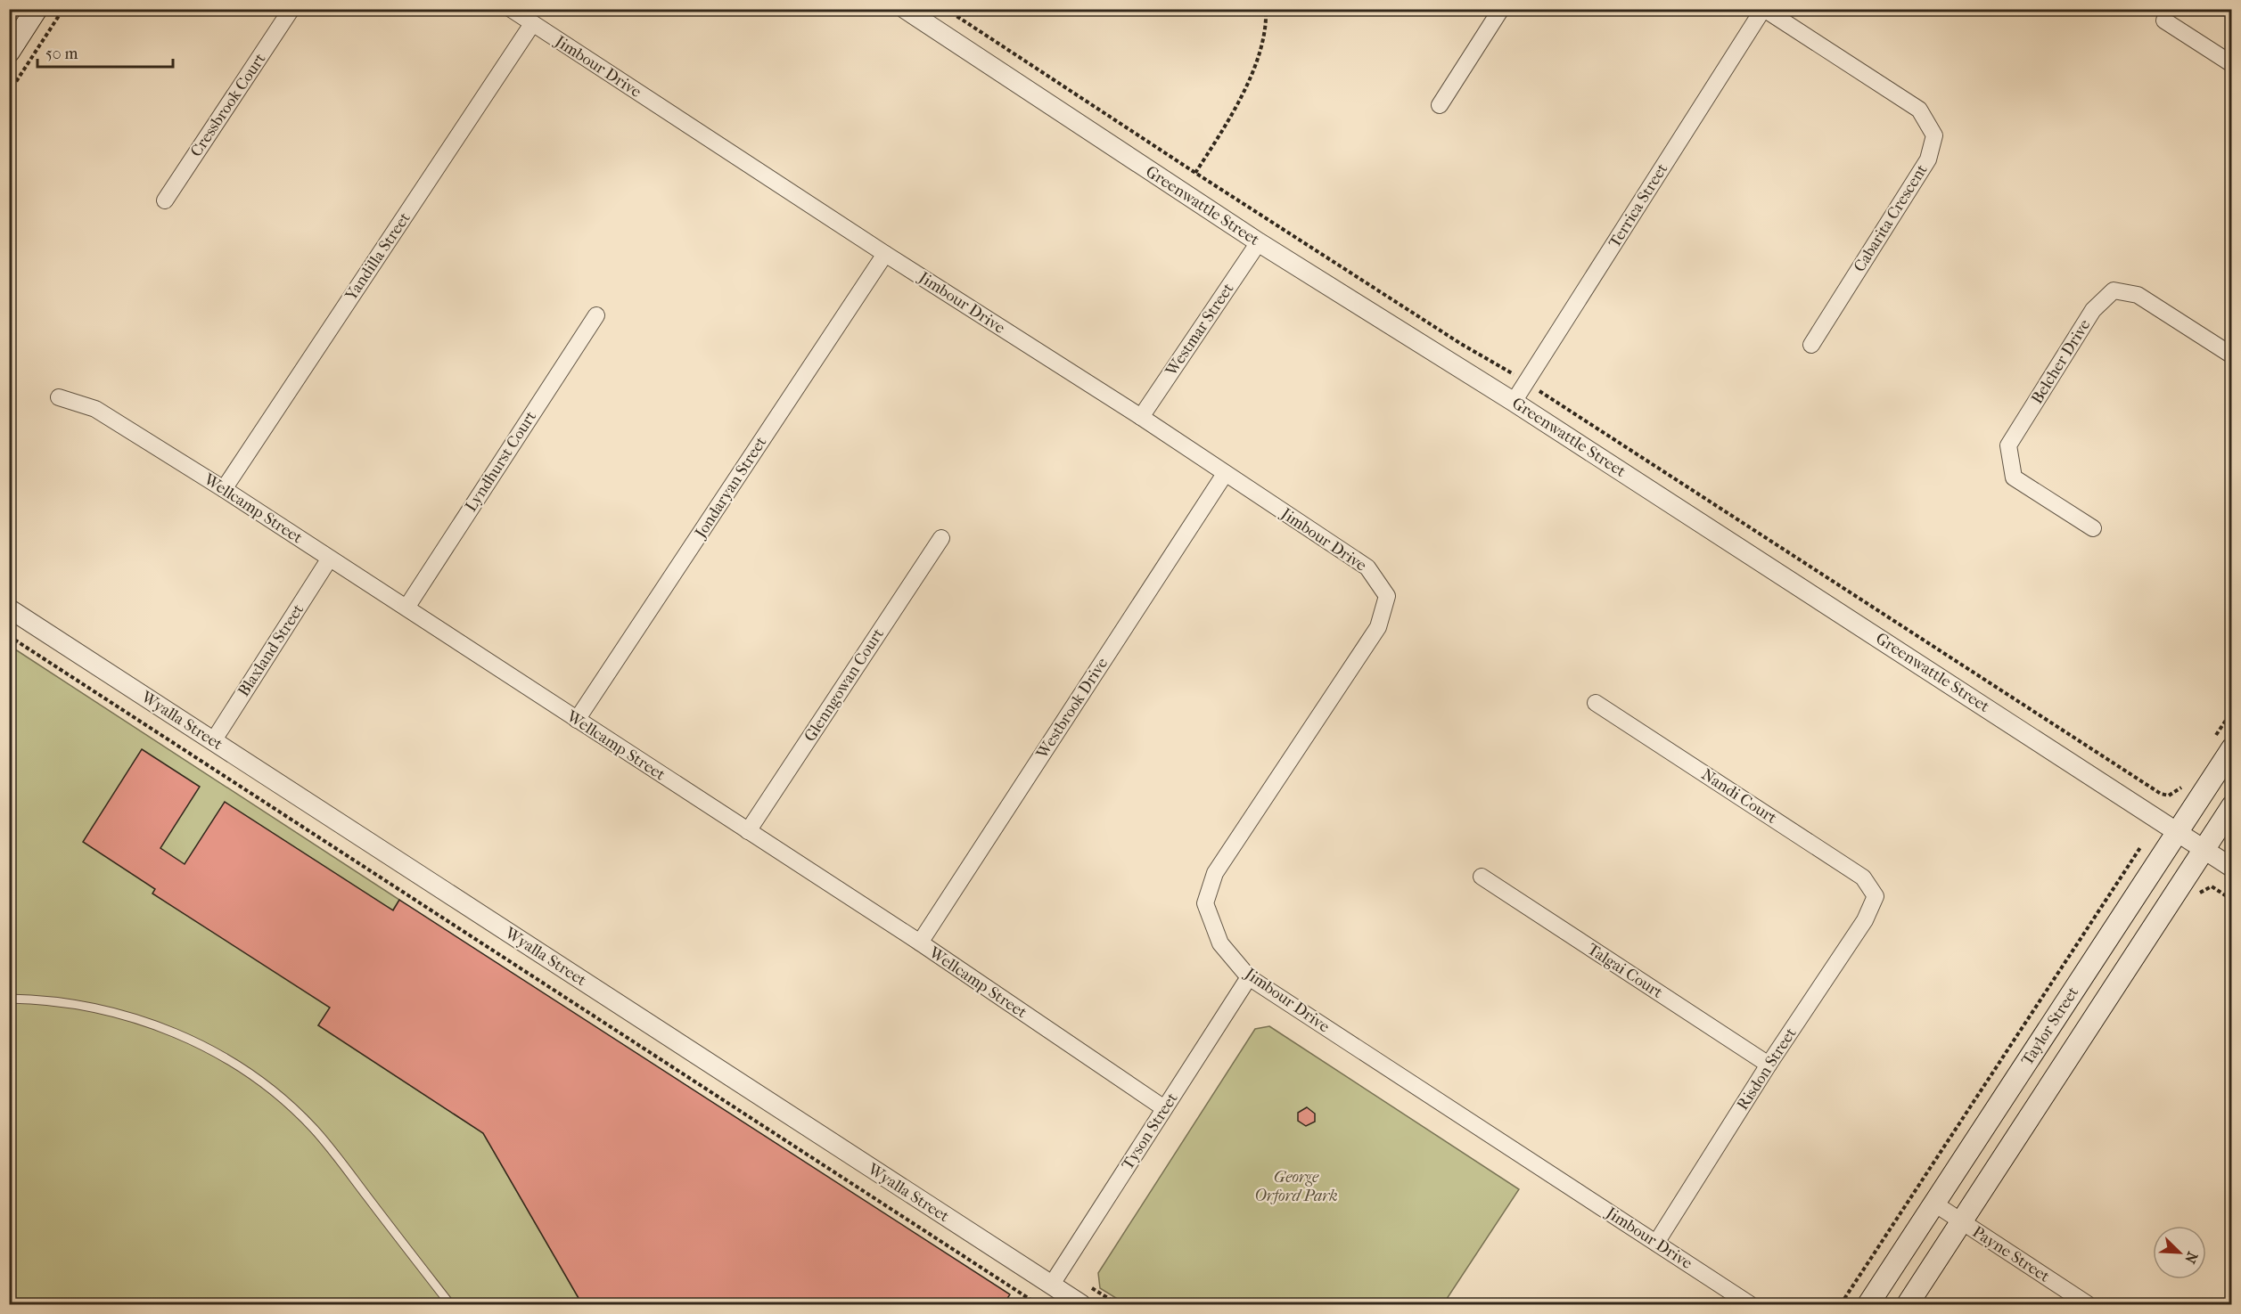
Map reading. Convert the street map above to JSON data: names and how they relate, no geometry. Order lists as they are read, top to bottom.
{
  "streets": {
    "main road": ["Taylor Street"],
    "street": [
      "Jimbour Drive",
      "Cressbrook Court",
      "Greenwattle Street",
      "Terrica Street",
      "Cabarita Crescent",
      "Yandilla Street",
      "Westmar Street",
      "Belcher Drive",
      "Lyndhurst Court",
      "Jondaryan Street",
      "Wellcamp Street",
      "Blaxland Street",
      "Glenngowan Court",
      "Westbrook Drive",
      "Wyalla Street",
      "Nandi Court",
      "Talgai Court",
      "Risdon Street",
      "Tyson Street",
      "Payne Street"
    ]
  },
  "crossings": [
    ["Jimbour Drive", "Yandilla Street"],
    ["Jimbour Drive", "Westmar Street"],
    ["Jimbour Drive", "Jondaryan Street"],
    ["Jimbour Drive", "Westbrook Drive"],
    ["Jimbour Drive", "Risdon Street"],
    ["Jimbour Drive", "Tyson Street"],
    ["Greenwattle Street", "Terrica Street"],
    ["Greenwattle Street", "Westmar Street"],
    ["Greenwattle Street", "Taylor Street"],
    ["Terrica Street", "Cabarita Crescent"],
    ["Yandilla Street", "Wellcamp Street"],
    ["Lyndhurst Court", "Wellcamp Street"],
    ["Jondaryan Street", "Wellcamp Street"],
    ["Wellcamp Street", "Blaxland Street"],
    ["Wellcamp Street", "Glenngowan Court"],
    ["Wellcamp Street", "Westbrook Drive"],
    ["Wellcamp Street", "Tyson Street"],
    ["Blaxland Street", "Wyalla Street"],
    ["Wyalla Street", "Tyson Street"],
    ["Nandi Court", "Risdon Street"],
    ["Talgai Court", "Risdon Street"],
    ["Taylor Street", "Payne Street"]
  ],
  "parks": ["George Orford Park"],
  "scale_bar": "50 m",
  "north": "bottom right"
}
